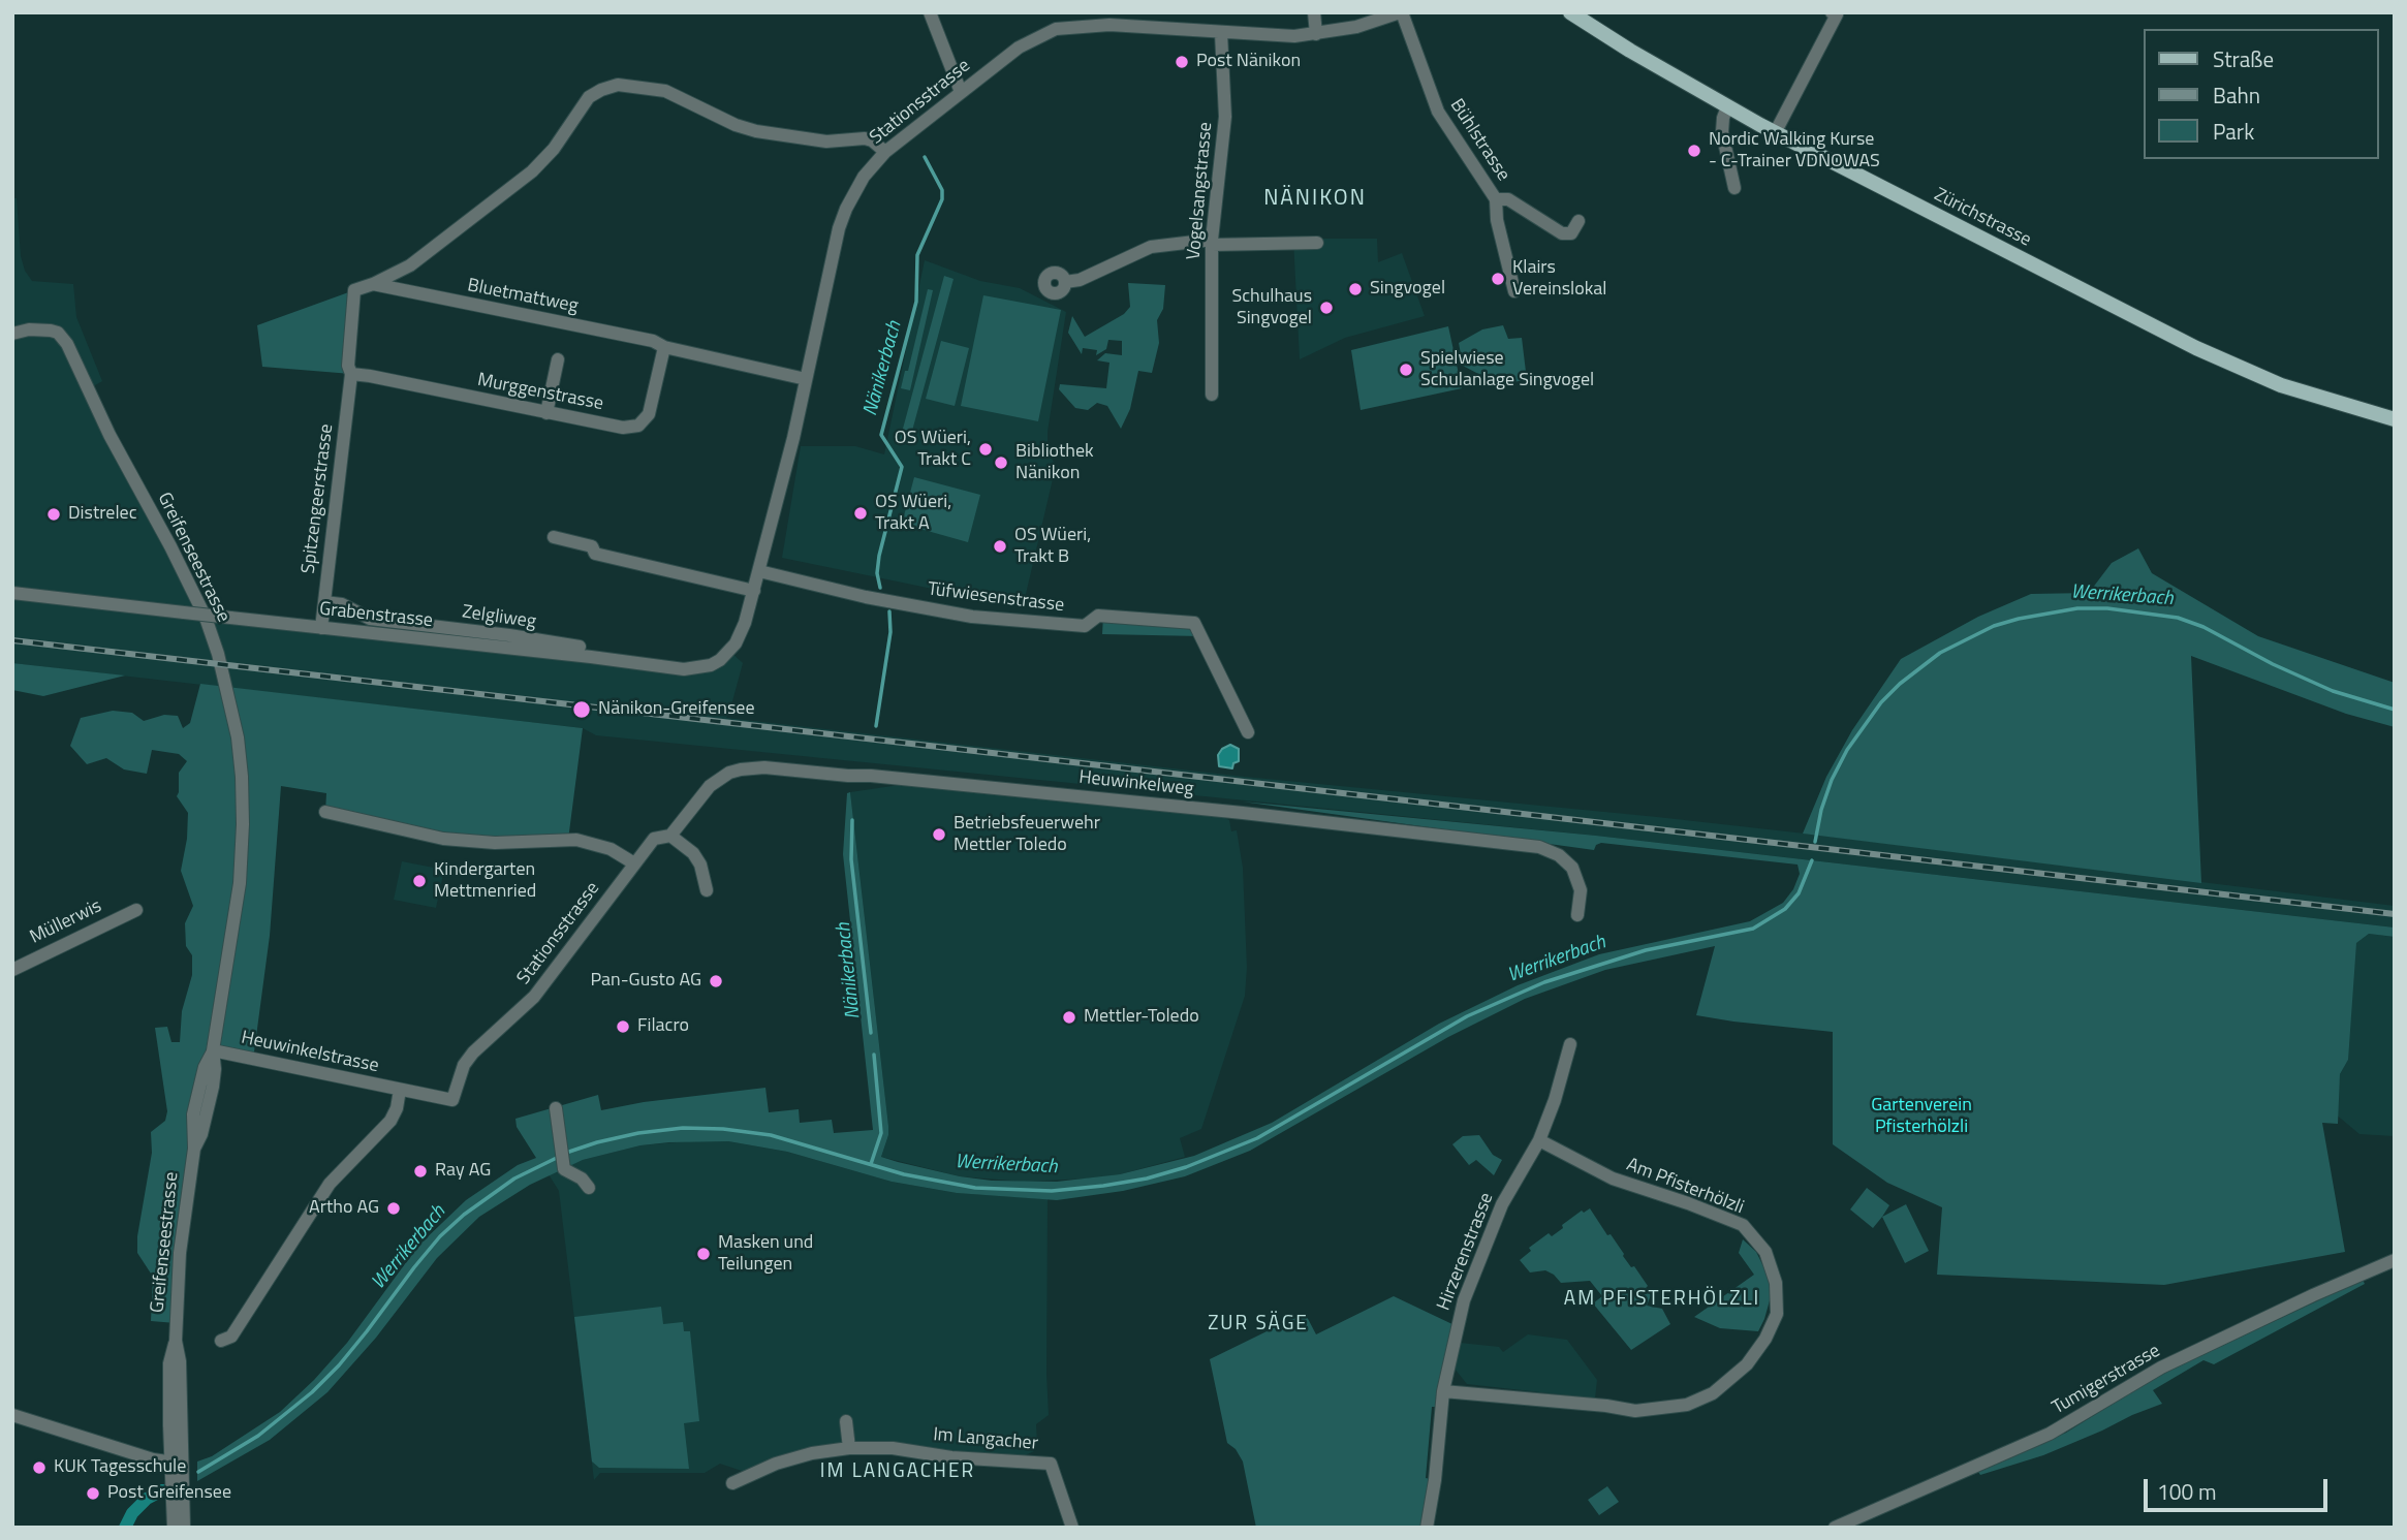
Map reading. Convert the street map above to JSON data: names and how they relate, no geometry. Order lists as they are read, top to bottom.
{
  "streets": {
    "main road": ["Zürichstrasse"],
    "street": [
      "Stationsstrasse",
      "Bühlstrasse",
      "Vogelsangstrasse",
      "Bluetmattweg",
      "Murggenstrasse",
      "Spitzengeerstrasse",
      "Greifenseestrasse",
      "Tüfwiesenstrasse",
      "Grabenstrasse",
      "Zelgliweg",
      "Heuwinkelweg",
      "Müllerwis",
      "Heuwinkelstrasse",
      "Am Pfisterhölzli",
      "Hirzerenstrasse",
      "Tumigerstrasse",
      "Im Langacher"
    ]
  },
  "crossings": [
    ["Stationsstrasse", "Bühlstrasse"],
    ["Stationsstrasse", "Vogelsangstrasse"],
    ["Stationsstrasse", "Bluetmattweg"],
    ["Stationsstrasse", "Tüfwiesenstrasse"],
    ["Stationsstrasse", "Grabenstrasse"],
    ["Stationsstrasse", "Heuwinkelweg"],
    ["Stationsstrasse", "Heuwinkelstrasse"],
    ["Bluetmattweg", "Murggenstrasse"],
    ["Bluetmattweg", "Spitzengeerstrasse"],
    ["Murggenstrasse", "Spitzengeerstrasse"],
    ["Spitzengeerstrasse", "Grabenstrasse"],
    ["Spitzengeerstrasse", "Zelgliweg"],
    ["Greifenseestrasse", "Heuwinkelstrasse"],
    ["Grabenstrasse", "Zelgliweg"],
    ["Am Pfisterhölzli", "Hirzerenstrasse"]
  ],
  "districts": [
    "NÄNIKON",
    "AM PFISTERHÖLZLI",
    "ZUR SÄGE",
    "IM LANGACHER"
  ],
  "water": ["Nänikerbach", "Werrikerbach"],
  "parks": ["Gartenverein Pfisterhölzli"],
  "places": [
    "Post Nänikon",
    "Nordic Walking Kurse - C-Trainer VDNOWAS",
    "Klairs Vereinslokal",
    "Singvogel",
    "Schulhaus Singvogel",
    "Spielwiese Schulanlage Singvogel",
    "OS Wüeri, Trakt C",
    "Bibliothek Nänikon",
    "OS Wüeri, Trakt A",
    "Distrelec",
    "OS Wüeri, Trakt B",
    "Nänikon-Greifensee",
    "Betriebsfeuerwehr Mettler Toledo",
    "Kindergarten Mettmenried",
    "Pan-Gusto AG",
    "Mettler-Toledo",
    "Filacro",
    "Ray AG",
    "Artho AG",
    "Masken und Teilungen",
    "KUK Tagesschule",
    "Post Greifensee"
  ],
  "legend": ["Straße", "Bahn", "Park"],
  "scale_bar": "100 m"
}
